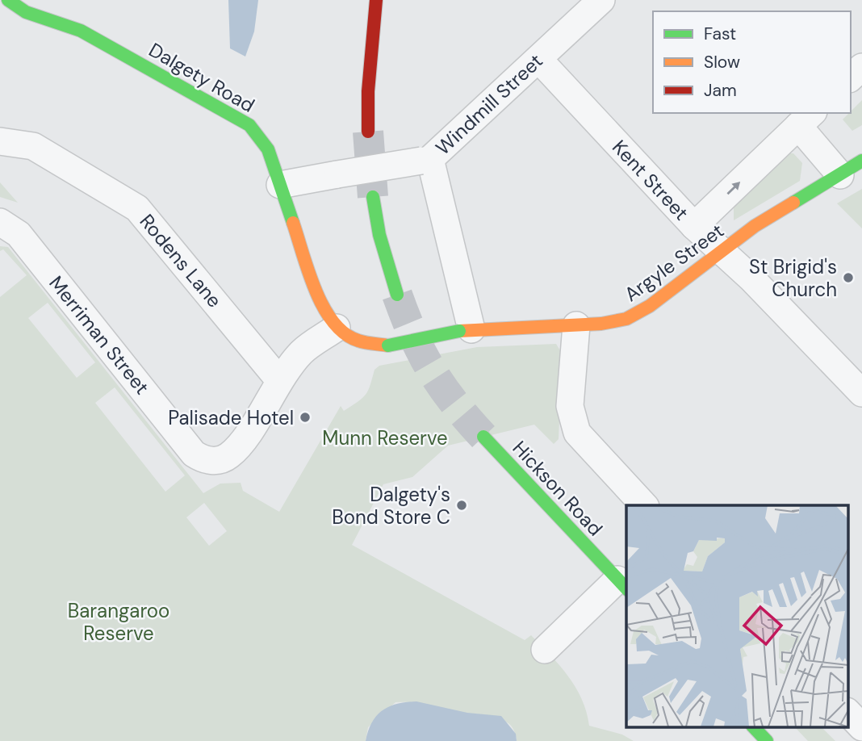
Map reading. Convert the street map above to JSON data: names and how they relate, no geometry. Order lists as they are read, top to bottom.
{
  "streets": {
    "street": [
      "Dalgety Road",
      "Windmill Street",
      "Kent Street",
      "Rodens Lane",
      "Argyle Street",
      "Merriman Street",
      "Hickson Road"
    ]
  },
  "crossings": [
    ["Dalgety Road", "Argyle Street"],
    ["Windmill Street", "Kent Street"],
    ["Windmill Street", "Argyle Street"],
    ["Kent Street", "Argyle Street"],
    ["Rodens Lane", "Merriman Street"]
  ],
  "parks": ["Munn Reserve", "Barangaroo Reserve"],
  "places": ["St Brigid's Church", "Palisade Hotel", "Dalgety's Bond Store C"],
  "legend": ["Fast", "Slow", "Jam"]
}
